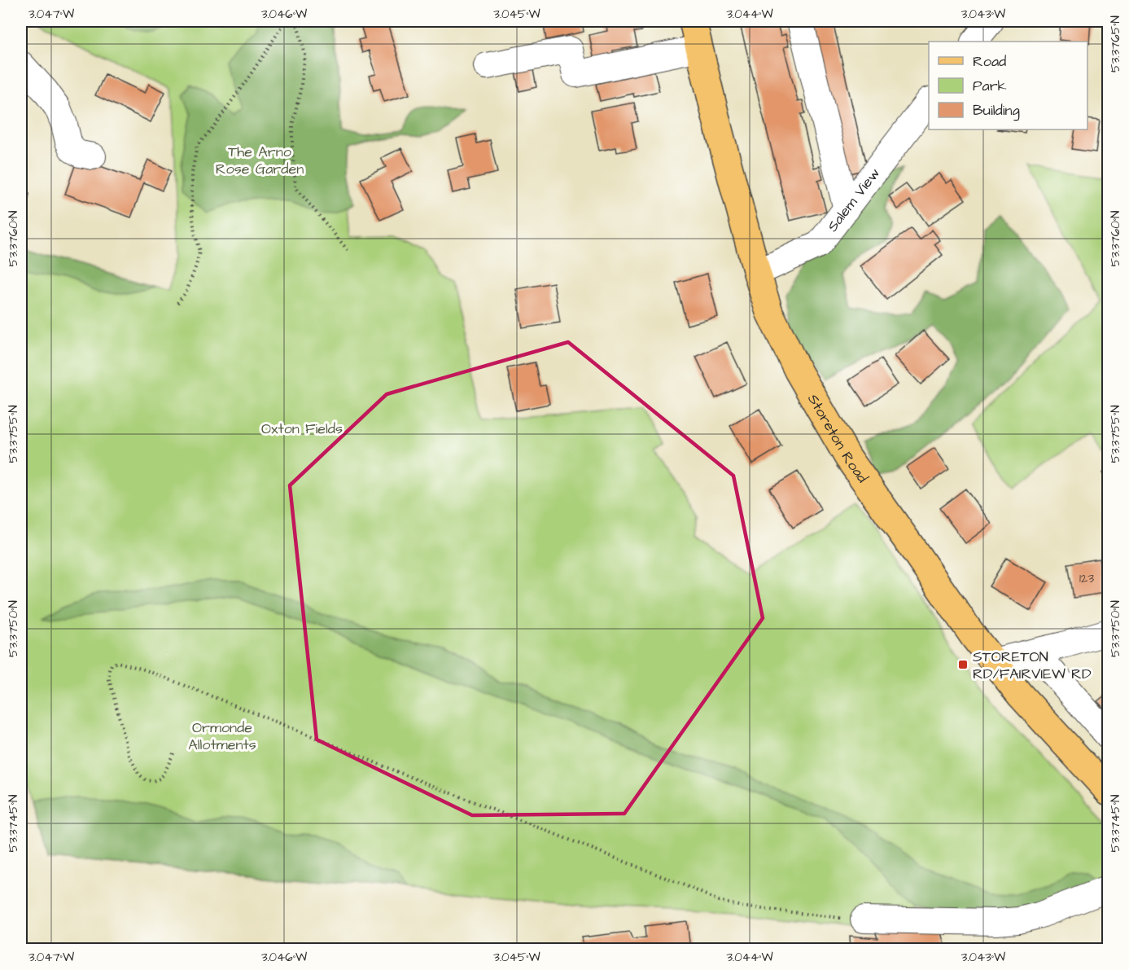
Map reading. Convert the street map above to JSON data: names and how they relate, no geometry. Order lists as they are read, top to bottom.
{
  "streets": {
    "main road": ["Storeton Road"],
    "street": ["Salem View"]
  },
  "crossings": [
    ["Salem View", "Storeton Road"]
  ],
  "parks": ["The Arno Rose Garden", "Oxton Fields", "Ormonde Allotments"],
  "places": {
    "transit": ["STORETON RD/FAIRVIEW RD"]
  },
  "house_numbers": ["123"],
  "legend": ["Road", "Park", "Building"],
  "coordinates": [
    "3.047°W",
    "3.046°W",
    "3.045°W",
    "3.044°W",
    "3.043°W",
    "53.3765°N",
    "53.3760°N",
    "53.3755°N",
    "53.3750°N",
    "53.3745°N"
  ]
}
